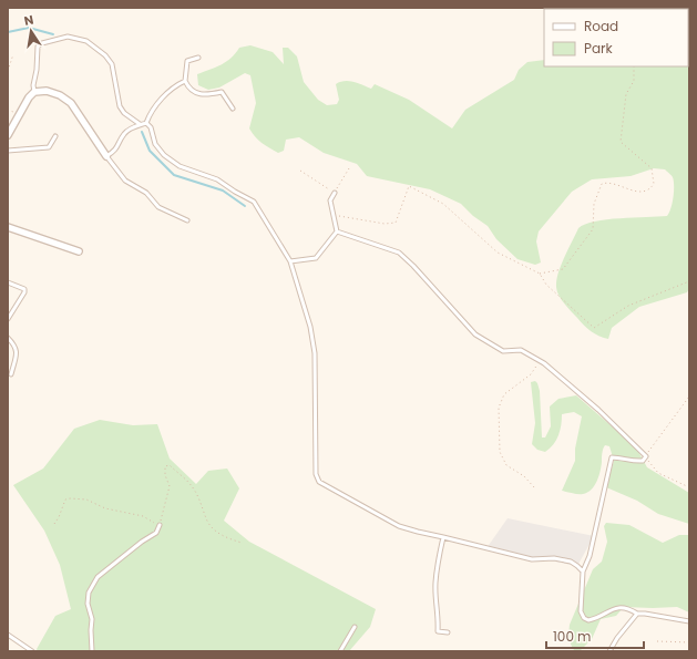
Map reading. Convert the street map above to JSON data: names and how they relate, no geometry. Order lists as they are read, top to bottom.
{
  "legend": ["Road", "Park"],
  "scale_bar": "100 m",
  "north": "top"
}
